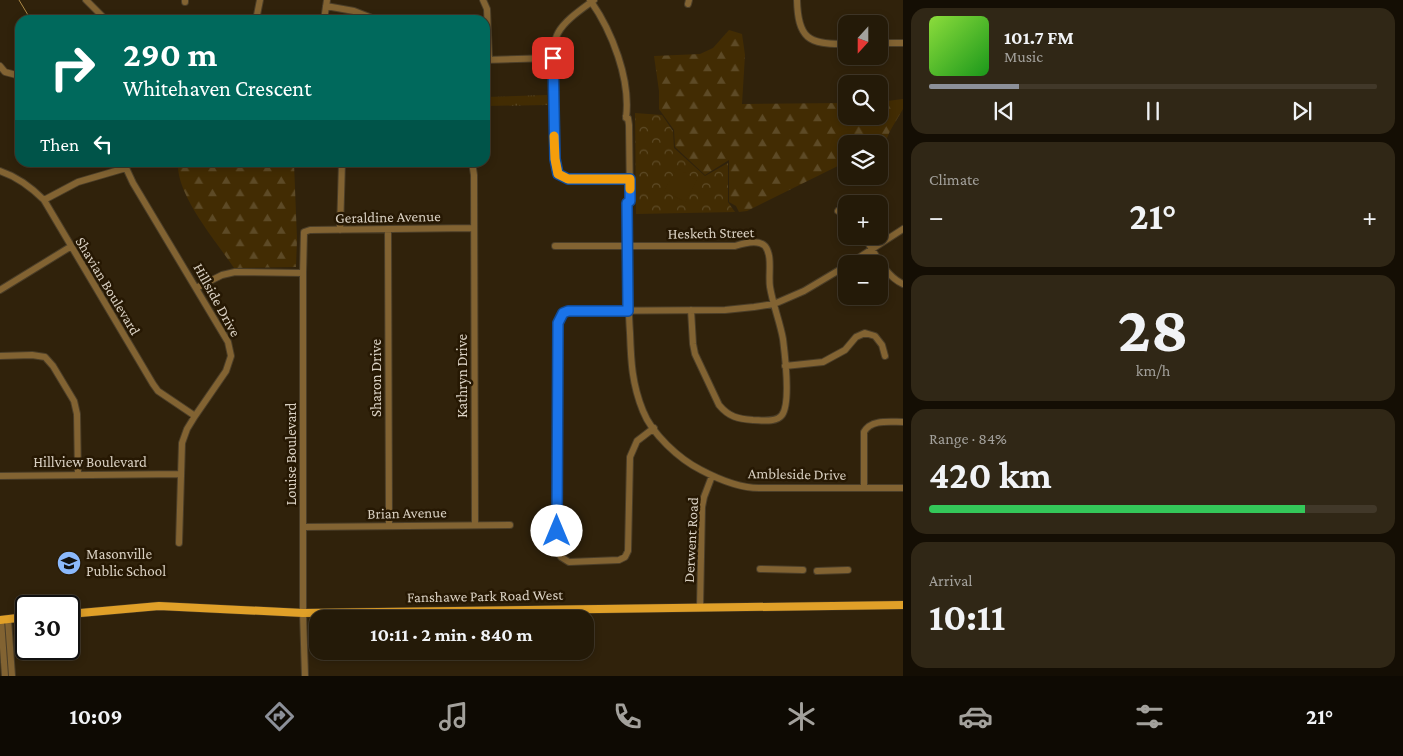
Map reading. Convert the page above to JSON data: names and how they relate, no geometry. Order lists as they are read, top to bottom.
{
  "streets": {
    "main road": ["Fanshawe Park Road West"],
    "street": [
      "Geraldine Avenue",
      "Hesketh Street",
      "Shavian Boulevard",
      "Hillside Drive",
      "Kathryn Drive",
      "Sharon Drive",
      "Louise Boulevard",
      "Hillview Boulevard",
      "Ambleside Drive",
      "Brian Avenue",
      "Derwent Road"
    ]
  },
  "crossings": [
    ["Geraldine Avenue", "Kathryn Drive"],
    ["Geraldine Avenue", "Sharon Drive"],
    ["Geraldine Avenue", "Louise Boulevard"],
    ["Hesketh Street", "Ambleside Drive"],
    ["Shavian Boulevard", "Hillside Drive"],
    ["Hillside Drive", "Hillview Boulevard"],
    ["Kathryn Drive", "Brian Avenue"],
    ["Sharon Drive", "Brian Avenue"],
    ["Louise Boulevard", "Brian Avenue"],
    ["Louise Boulevard", "Fanshawe Park Road West"],
    ["Ambleside Drive", "Derwent Road"],
    ["Derwent Road", "Fanshawe Park Road West"]
  ],
  "places": {
    "school or university": ["Masonville Public School"]
  },
  "north": "bottom",
  "page": {
    "map_buttons": ["+", "−"],
    "turn": ["290 m", "Whitehaven Crescent"],
    "song": ["101.7 FM", "Music"],
    "then": "Then",
    "tile": [
      "Climate",
      ["28", "km/h"],
      ["Range · 84%", "420 km"],
      ["Arrival", "10:11"]
    ],
    "heat": ["−", "21°", "+"],
    "limit": "30",
    "trip": "10:11 · 2 min · 840 m",
    "tabs": ["10:09", "21°"]
  }
}
